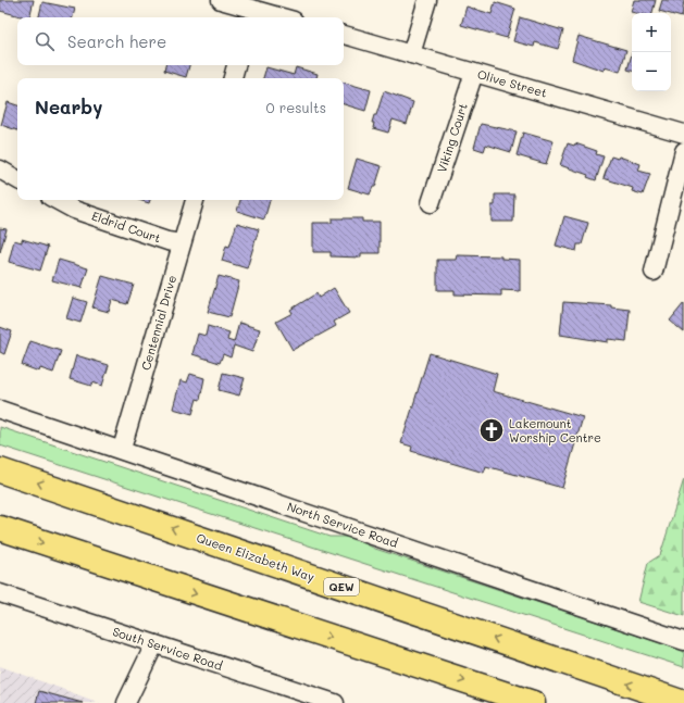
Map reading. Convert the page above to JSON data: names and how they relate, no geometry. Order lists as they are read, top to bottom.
{
  "streets": {
    "highway": ["Queen Elizabeth Way", "QEW"],
    "street": [
      "Olive Street",
      "Viking Court",
      "Eldrid Court",
      "Centennial Drive",
      "North Service Road",
      "South Service Road"
    ]
  },
  "crossings": [
    ["Olive Street", "Viking Court"],
    ["Eldrid Court", "Centennial Drive"],
    ["Centennial Drive", "North Service Road"]
  ],
  "places": {
    "church": ["Lakemount Worship Centre"]
  },
  "page": {
    "map_buttons": ["+", "−"],
    "search": "Search here",
    "heading": ["Nearby", "0 results"]
  }
}
